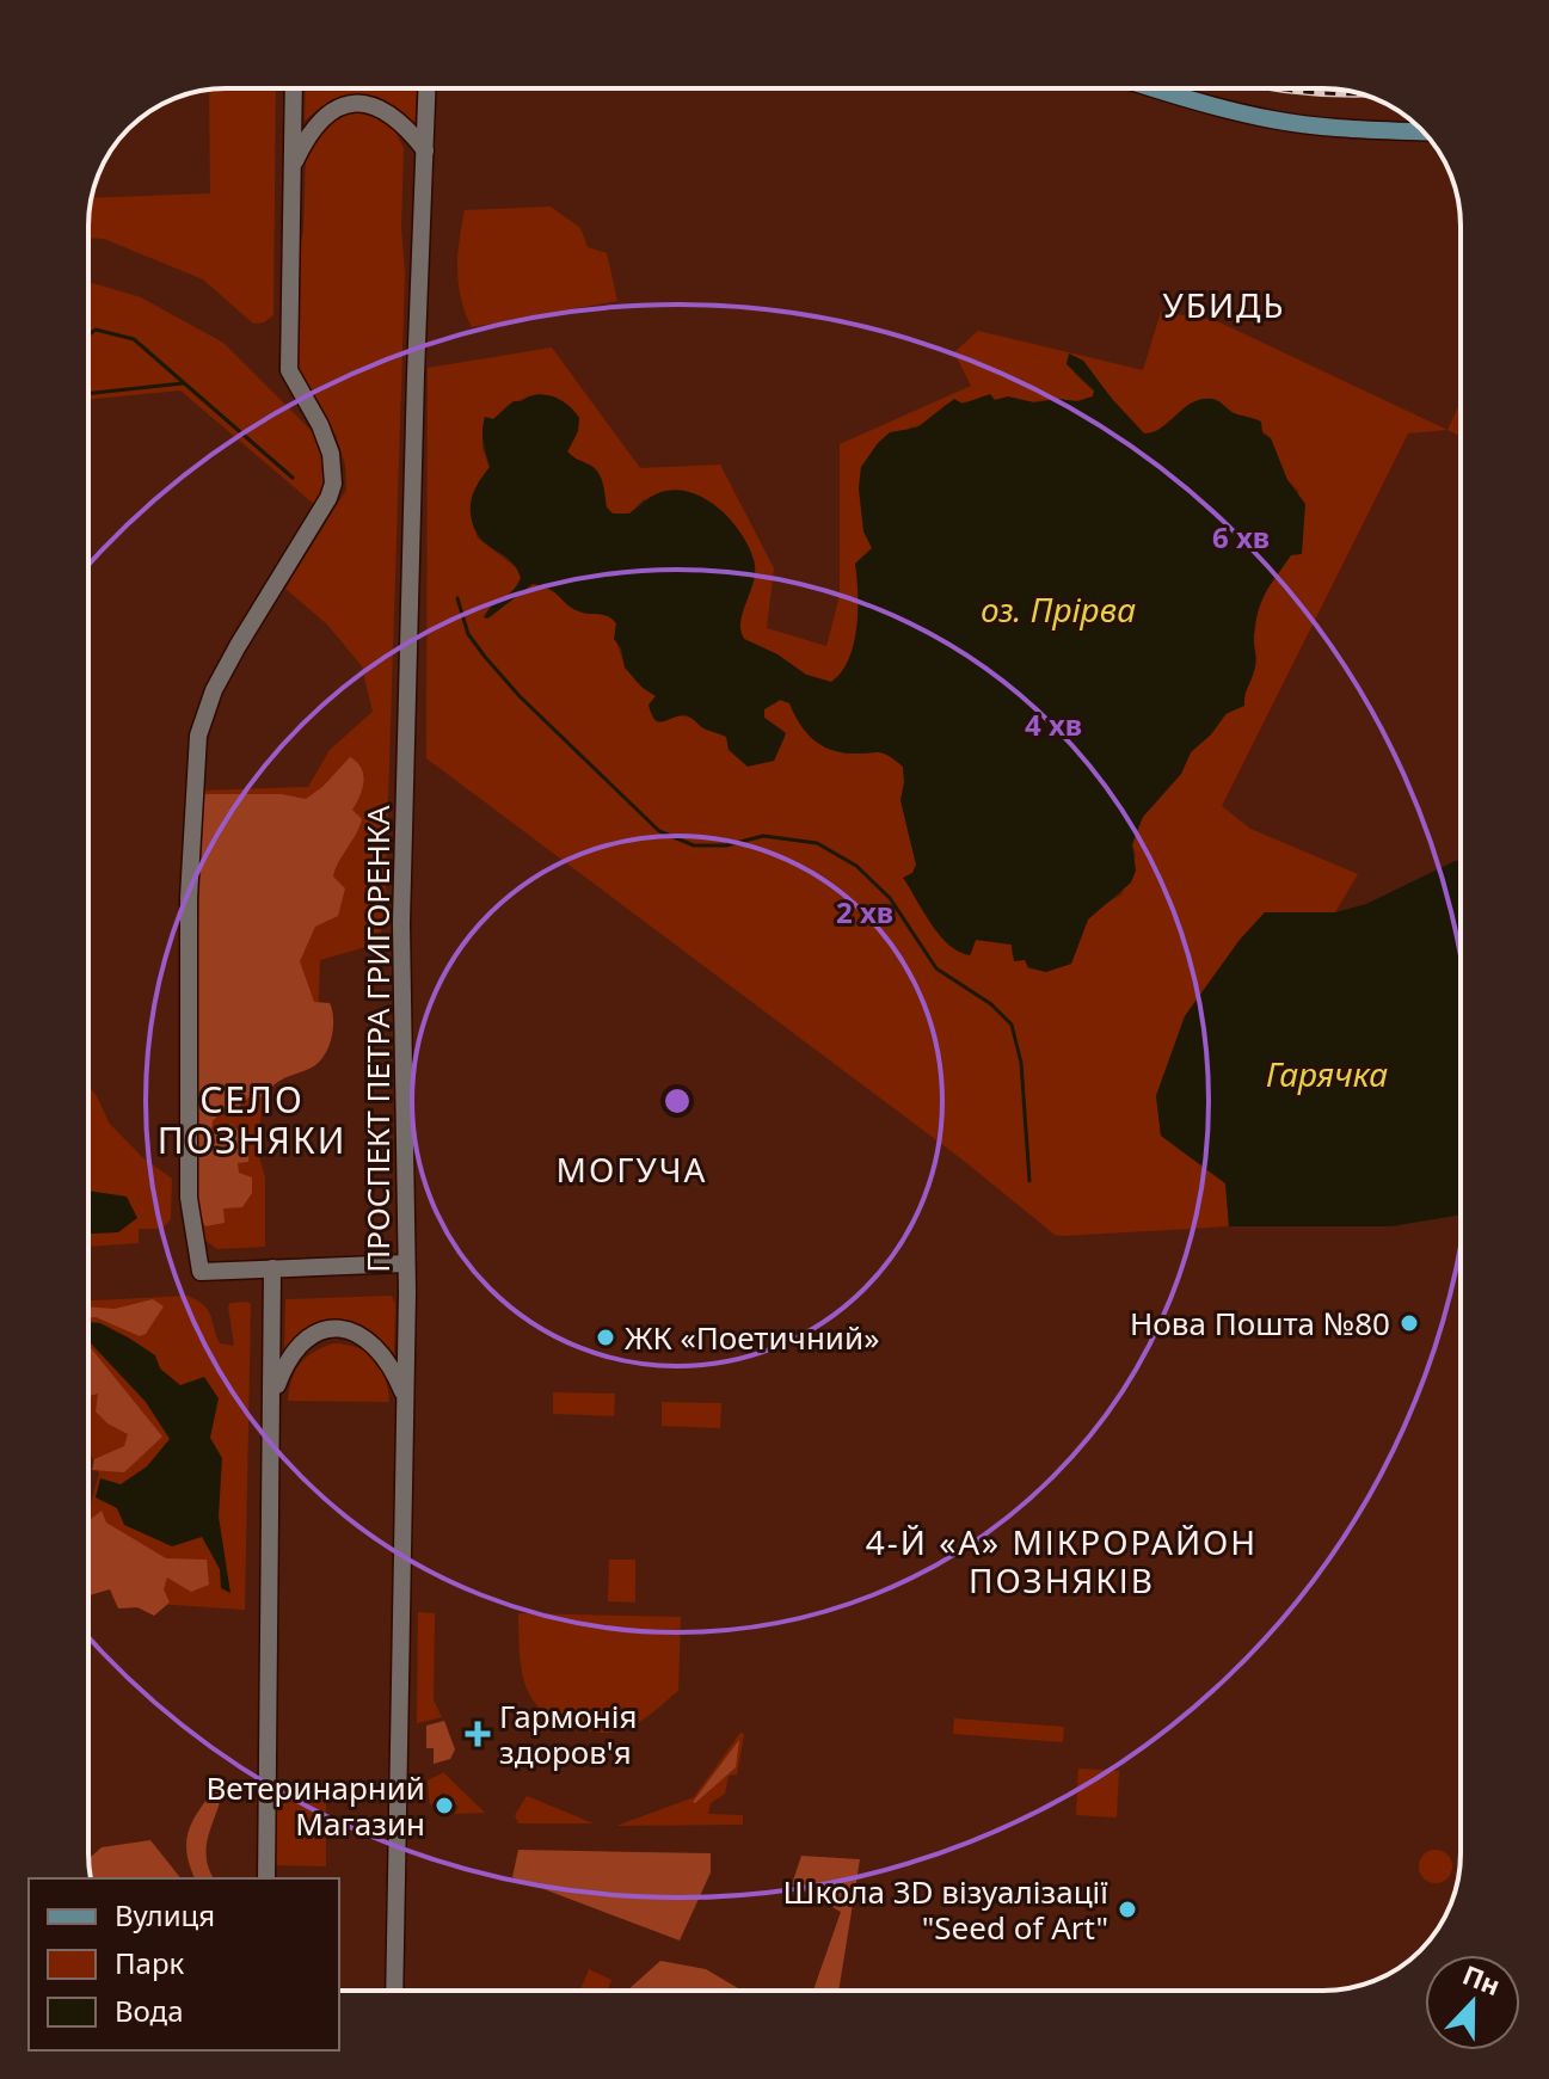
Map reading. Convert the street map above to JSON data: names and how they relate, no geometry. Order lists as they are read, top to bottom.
{
  "streets": {
    "main road": ["ПРОСПЕКТ ПЕТРА ГРИГОРЕНКА"]
  },
  "districts": [
    "УБИДЬ",
    "СЕЛО ПОЗНЯКИ",
    "МОГУЧА",
    "4-Й «А» МІКРОРАЙОН ПОЗНЯКІВ"
  ],
  "water": ["оз. Прірва", "Гарячка"],
  "places": {
    "other": [
      "Нова Пошта №80",
      "ЖК «Поетичний»",
      "Ветеринарний Магазин",
      "Школа 3D візуалізації \"Seed of Art\""
    ],
    "health": ["Гармонія здоров'я"]
  },
  "legend": ["Вулиця", "Парк", "Вода"],
  "north": "top",
  "rings": ["6 хв", "4 хв", "2 хв"]
}
